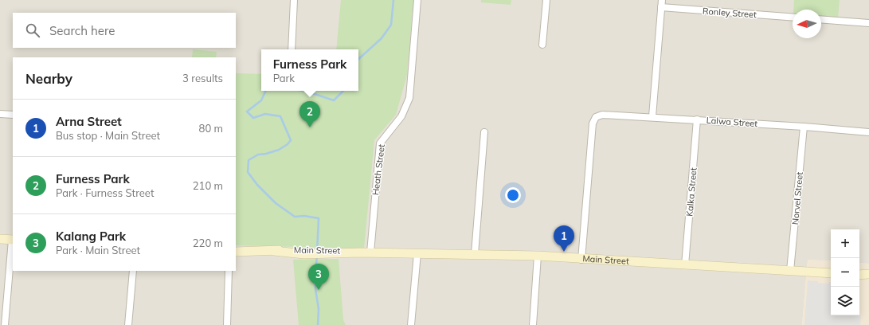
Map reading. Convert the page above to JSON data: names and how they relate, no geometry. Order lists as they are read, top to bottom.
{
  "streets": {
    "street": [
      "Ronley Street",
      "Lalwa Street",
      "Heath Street",
      "Kalka Street",
      "Norvel Street",
      "Main Street"
    ]
  },
  "crossings": [
    ["Lalwa Street", "Kalka Street"],
    ["Lalwa Street", "Norvel Street"],
    ["Lalwa Street", "Main Street"],
    ["Heath Street", "Main Street"],
    ["Kalka Street", "Main Street"],
    ["Norvel Street", "Main Street"]
  ],
  "north": "left",
  "page": {
    "search": "Search here",
    "popup": ["Furness Park", "Park"],
    "heading": ["Nearby", "3 results"],
    "list": [
      {
        "mark": "1",
        "name": "Arna Street",
        "note": "Bus stop · Main Street",
        "value": "80 m"
      },
      {
        "mark": "2",
        "name": "Furness Park",
        "note": "Park · Furness Street",
        "value": "210 m"
      },
      {
        "mark": "3",
        "name": "Kalang Park",
        "note": "Park · Main Street",
        "value": "220 m"
      }
    ],
    "pins": ["2", "1", "3"],
    "map_buttons": ["+", "−"]
  }
}
